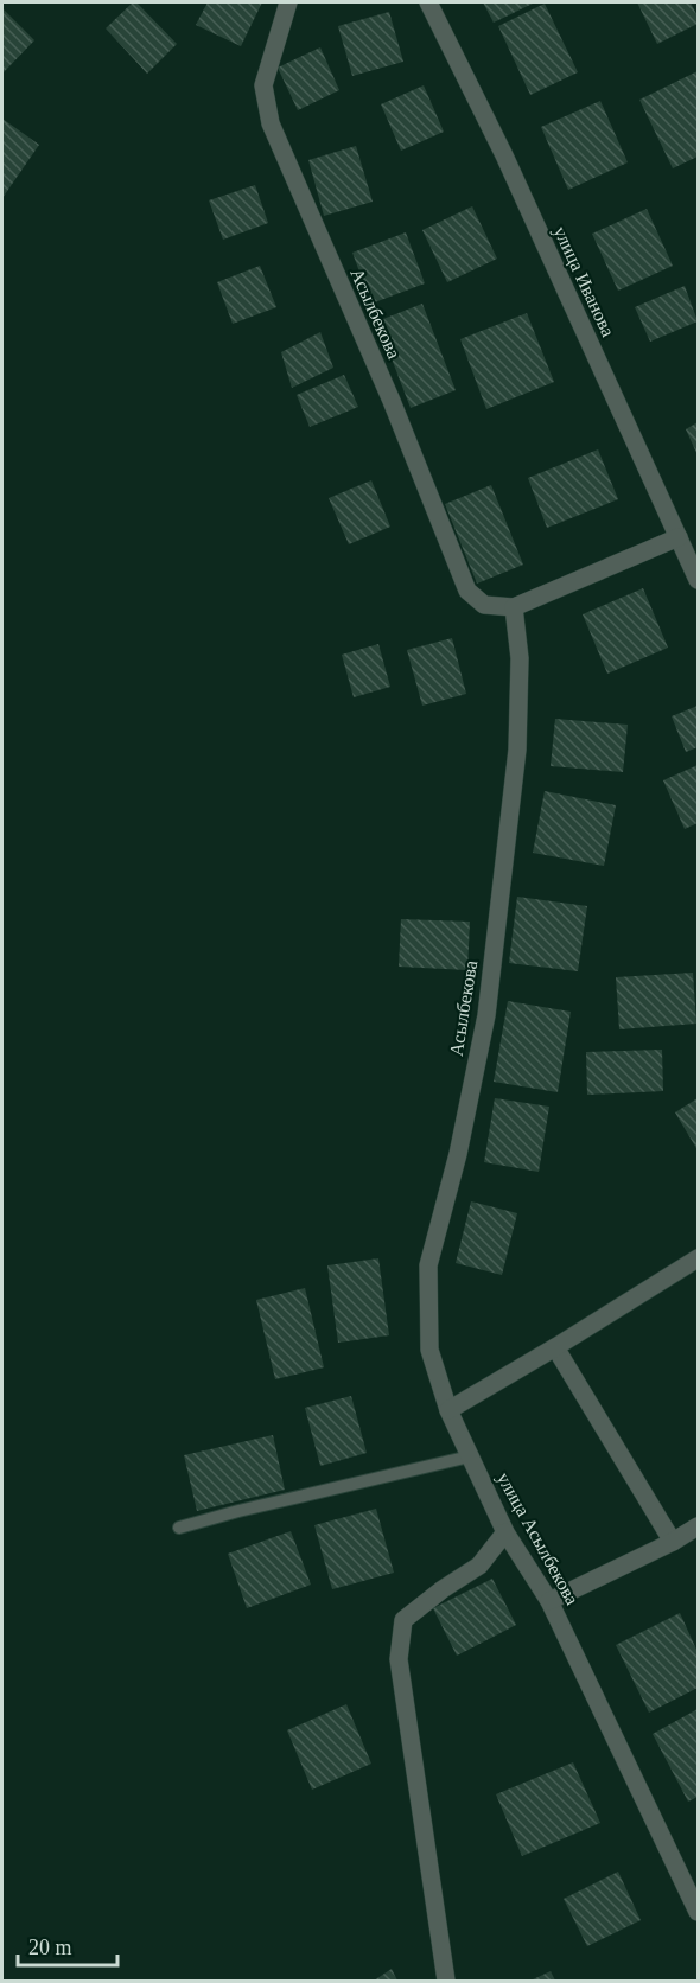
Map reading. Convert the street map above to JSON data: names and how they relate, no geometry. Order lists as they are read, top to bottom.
{
  "streets": {
    "street": ["улица Иванова", "Асылбекова", "улица Асылбекова"]
  },
  "crossings": [
    ["Асылбекова", "улица Асылбекова"]
  ],
  "scale_bar": "20 m"
}
